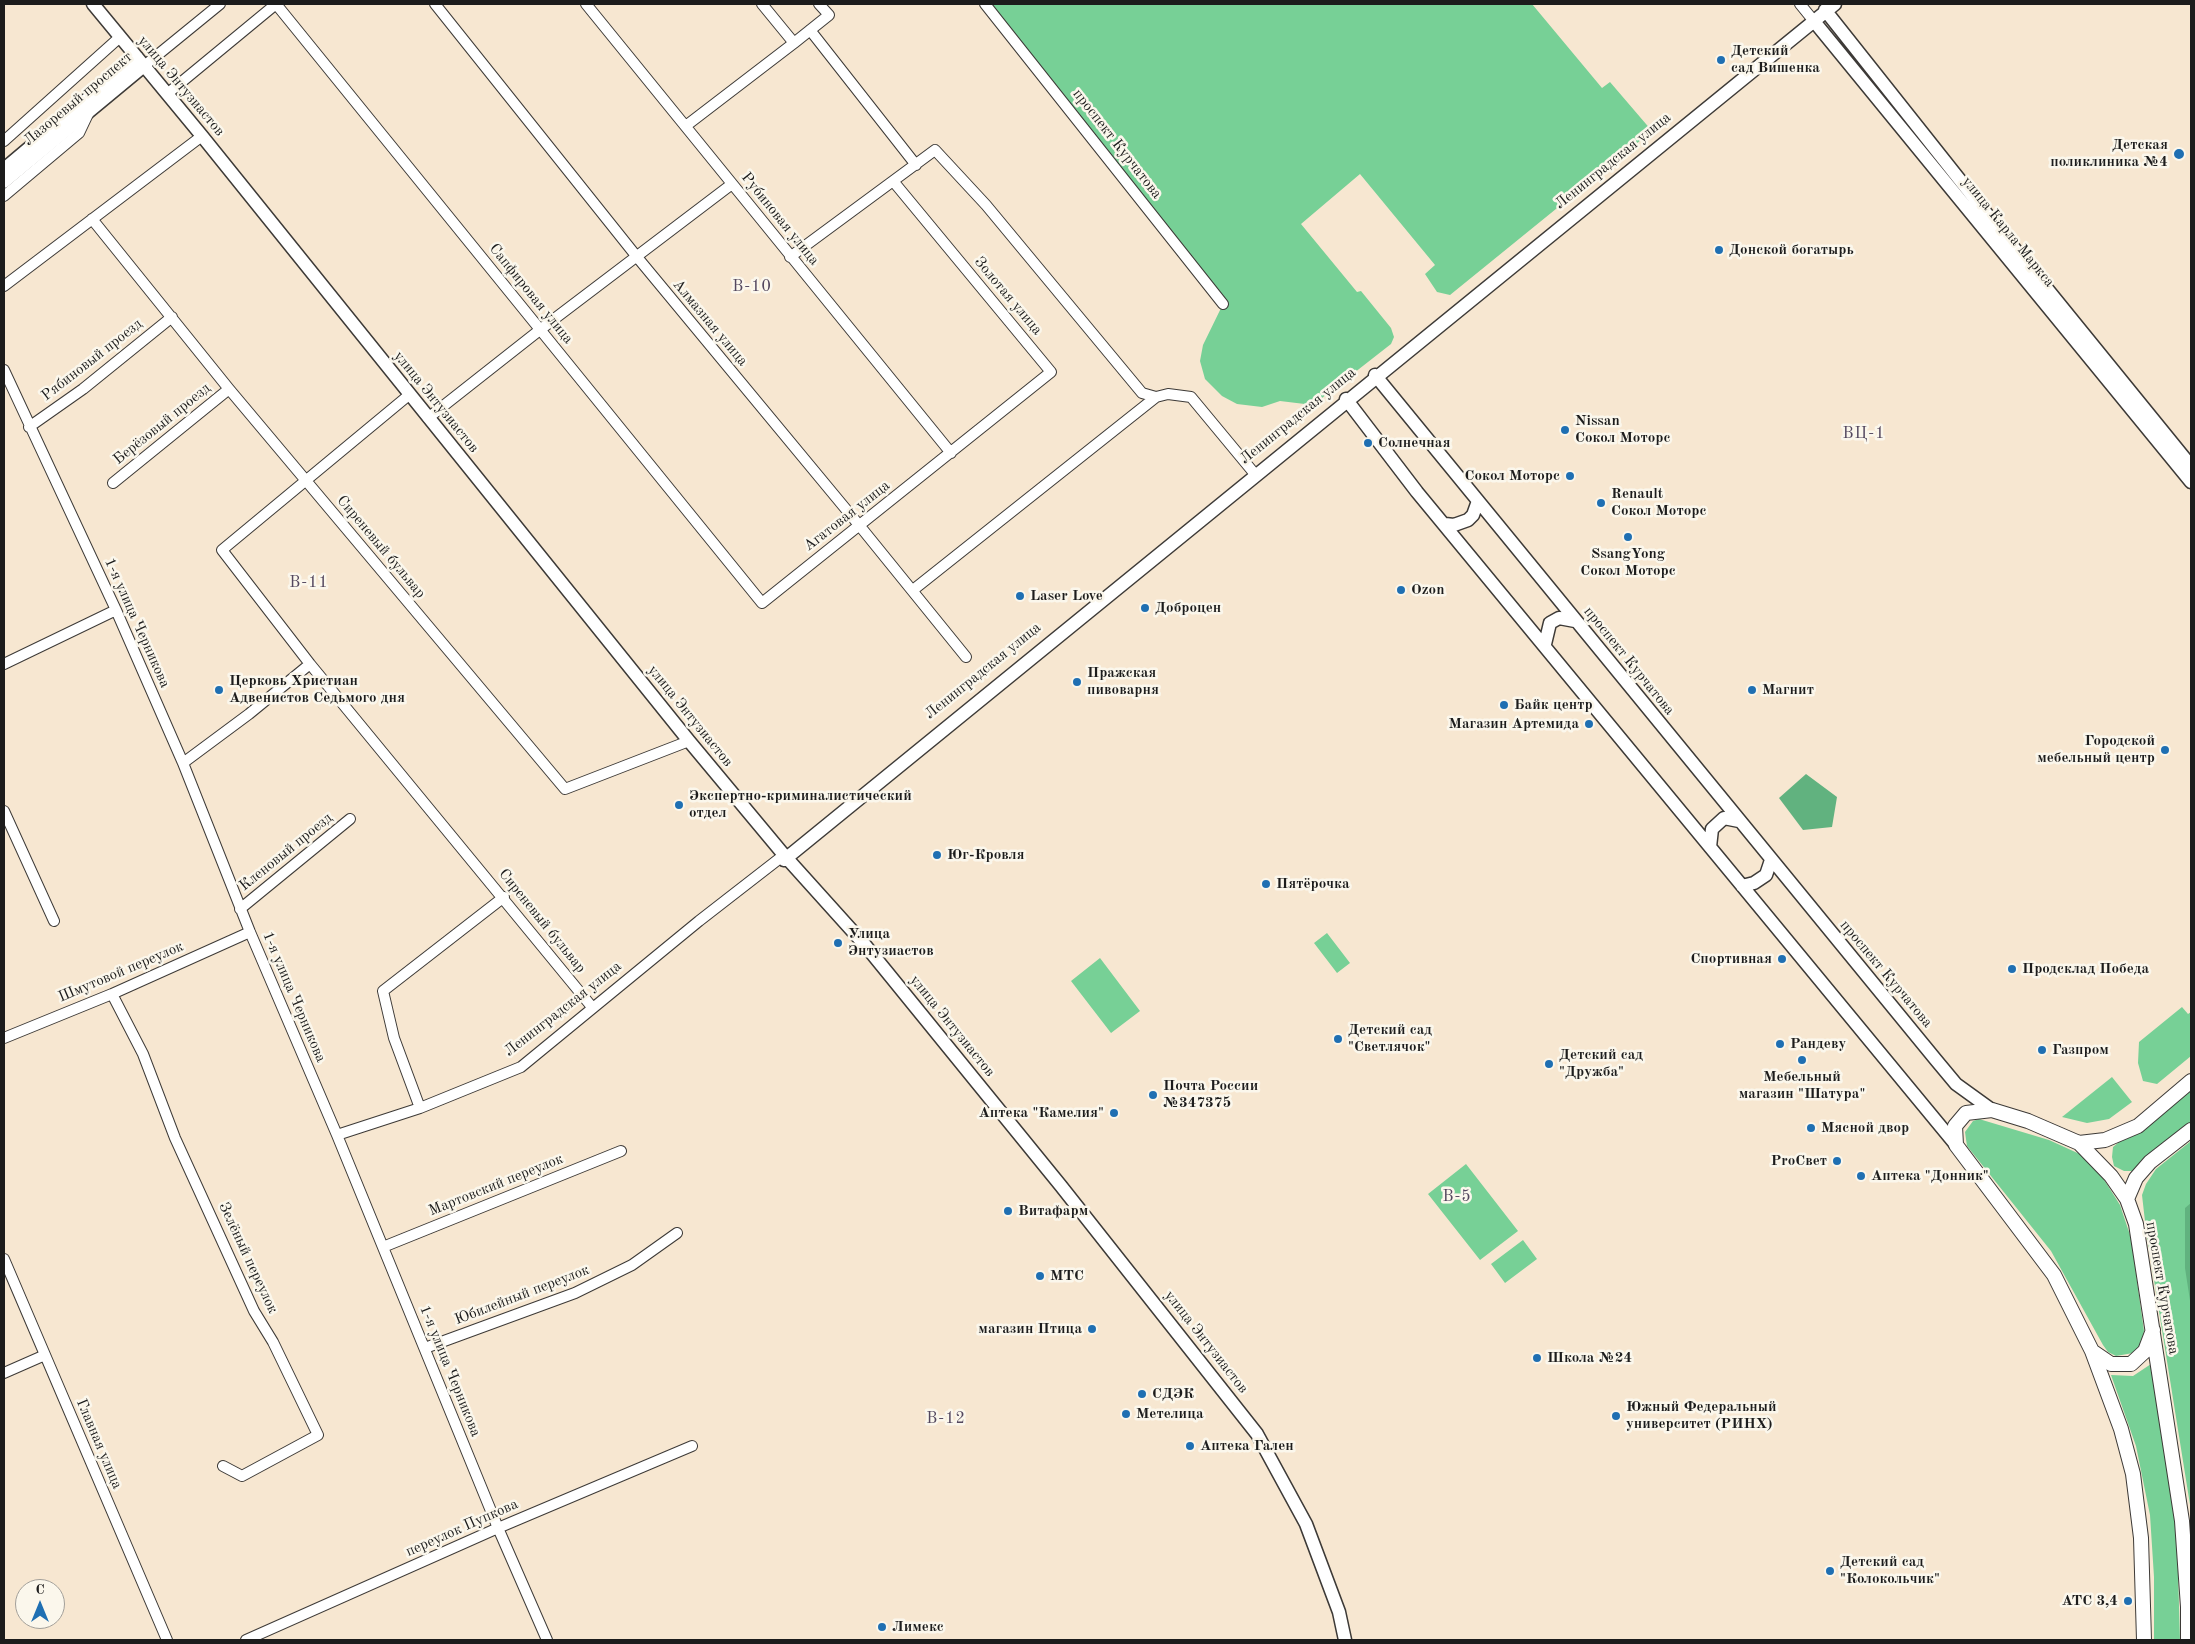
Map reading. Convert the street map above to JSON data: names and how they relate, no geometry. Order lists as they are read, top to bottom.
{
  "streets": {
    "main road": ["проспект Курчатова"],
    "street": [
      "улица Энтузиастов",
      "Лазоревый проспект",
      "Ленинградская улица",
      "Рубиновая улица",
      "улица Карла Маркса",
      "Сапфировая улица",
      "Золотая улица",
      "Алмазная улица",
      "Рябиновый проезд",
      "Берёзовый проезд",
      "Агатовая улица",
      "Сиреневый бульвар",
      "1-я улица Черникова",
      "Кленовый проезд",
      "Шмутовой переулок",
      "Мартовский переулок",
      "Зелёный переулок",
      "Юбилейный переулок",
      "Главная улица",
      "переулок Пупкова"
    ]
  },
  "crossings": [
    ["улица Энтузиастов", "Лазоревый проспект"],
    ["улица Энтузиастов", "Ленинградская улица"],
    ["улица Энтузиастов", "Сиреневый бульвар"],
    ["проспект Курчатова", "Ленинградская улица"],
    ["Ленинградская улица", "улица Карла Маркса"],
    ["Ленинградская улица", "Сиреневый бульвар"],
    ["Ленинградская улица", "1-я улица Черникова"],
    ["Рубиновая улица", "Золотая улица"],
    ["Рубиновая улица", "Агатовая улица"],
    ["Сапфировая улица", "Агатовая улица"],
    ["Золотая улица", "Агатовая улица"],
    ["Алмазная улица", "Агатовая улица"],
    ["Рябиновый проезд", "Сиреневый бульвар"],
    ["Рябиновый проезд", "1-я улица Черникова"],
    ["Берёзовый проезд", "Сиреневый бульвар"],
    ["1-я улица Черникова", "Кленовый проезд"],
    ["1-я улица Черникова", "Шмутовой переулок"],
    ["1-я улица Черникова", "Мартовский переулок"],
    ["1-я улица Черникова", "Юбилейный переулок"],
    ["1-я улица Черникова", "переулок Пупкова"],
    ["Шмутовой переулок", "Зелёный переулок"]
  ],
  "districts": [
    "В-10",
    "ВЦ-1",
    "В-11",
    "В-5",
    "В-12"
  ],
  "places": [
    "Детский сад Вишенка",
    "Детская поликлиника №4",
    "Донской богатырь",
    "Nissan Сокол Моторс",
    "Солнечная",
    "Сокол Моторс",
    "Renault Сокол Моторс",
    "SsangYong Сокол Моторс",
    "Ozon",
    "Laser Love",
    "Доброцен",
    "Пражская пивоварня",
    "Церковь Христиан Адвенистов Седьмого дня",
    "Магнит",
    "Байк центр",
    "Магазин Артемида",
    "Городской мебельный центр",
    "Экспертно-криминалистический отдел",
    "Юг-Кровля",
    "Пятёрочка",
    "Улица Энтузиастов",
    "Спортивная",
    "Продсклад Победа",
    "Детский сад \"Светлячок\"",
    "Рандеву",
    "Газпром",
    "Мебельный магазин \"Шатура\"",
    "Детский сад \"Дружба\"",
    "Почта России №347375",
    "Аптека \"Камелия\"",
    "Мясной двор",
    "ProСвет",
    "Аптека \"Донник\"",
    "Витафарм",
    "МТС",
    "магазин Птица",
    "Школа №24",
    "СДЭК",
    "Метелица",
    "Южный Федеральный университет (РИНХ)",
    "Аптека Гален",
    "Детский сад \"Колокольчик\"",
    "АТС 3,4",
    "Лимекс"
  ],
  "north": "top"
}
